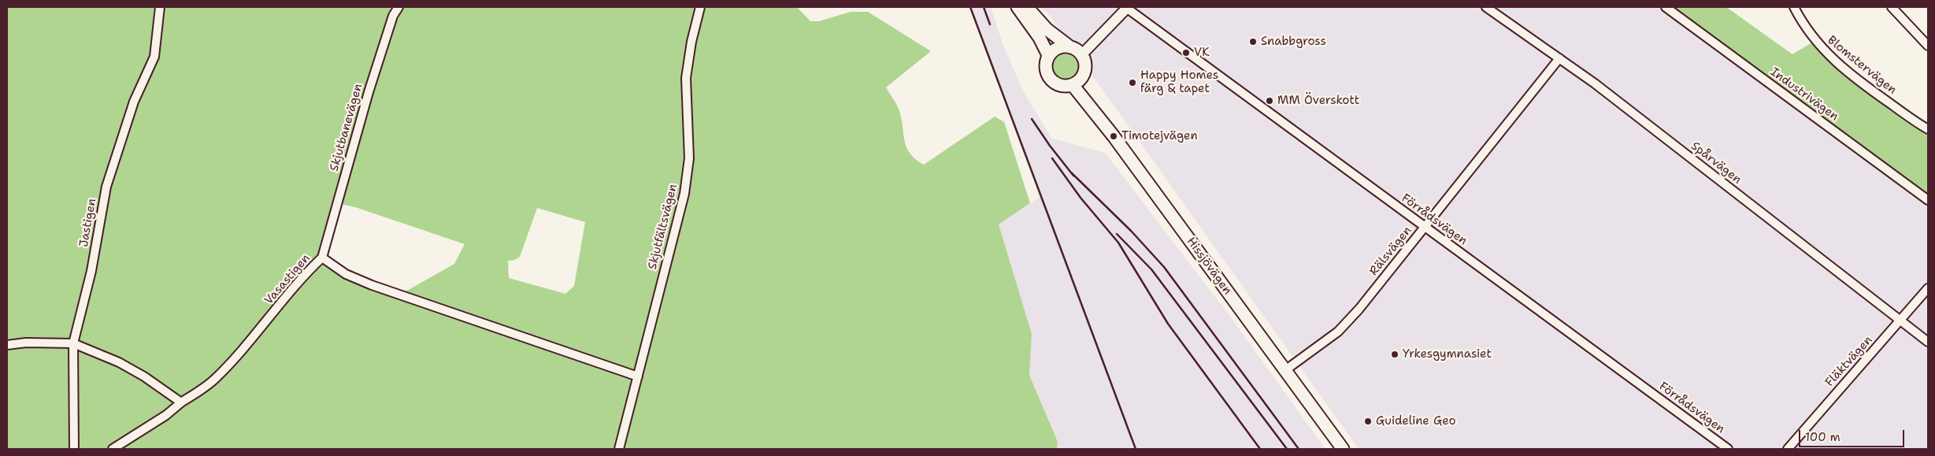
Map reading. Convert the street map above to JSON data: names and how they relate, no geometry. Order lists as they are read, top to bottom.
{
  "streets": {
    "main road": ["Hissjövägen"],
    "street": [
      "Blomstervägen",
      "Industrivägen",
      "Skjutbanevägen",
      "Spårvägen",
      "Förrådsvägen",
      "Jastigen",
      "Skjutfältsvägen",
      "Rälsvägen",
      "Vasastigen",
      "Fläktvägen"
    ]
  },
  "crossings": [
    ["Skjutbanevägen", "Vasastigen"],
    ["Spårvägen", "Rälsvägen"],
    ["Spårvägen", "Fläktvägen"],
    ["Förrådsvägen", "Rälsvägen"],
    ["Skjutfältsvägen", "Vasastigen"],
    ["Rälsvägen", "Hissjövägen"]
  ],
  "places": [
    "Snabbgross",
    "VK",
    "Happy Homes färg & tapet",
    "MM Överskott",
    "Timotejvägen",
    "Yrkesgymnasiet",
    "Guideline Geo"
  ],
  "scale_bar": "100 m"
}
